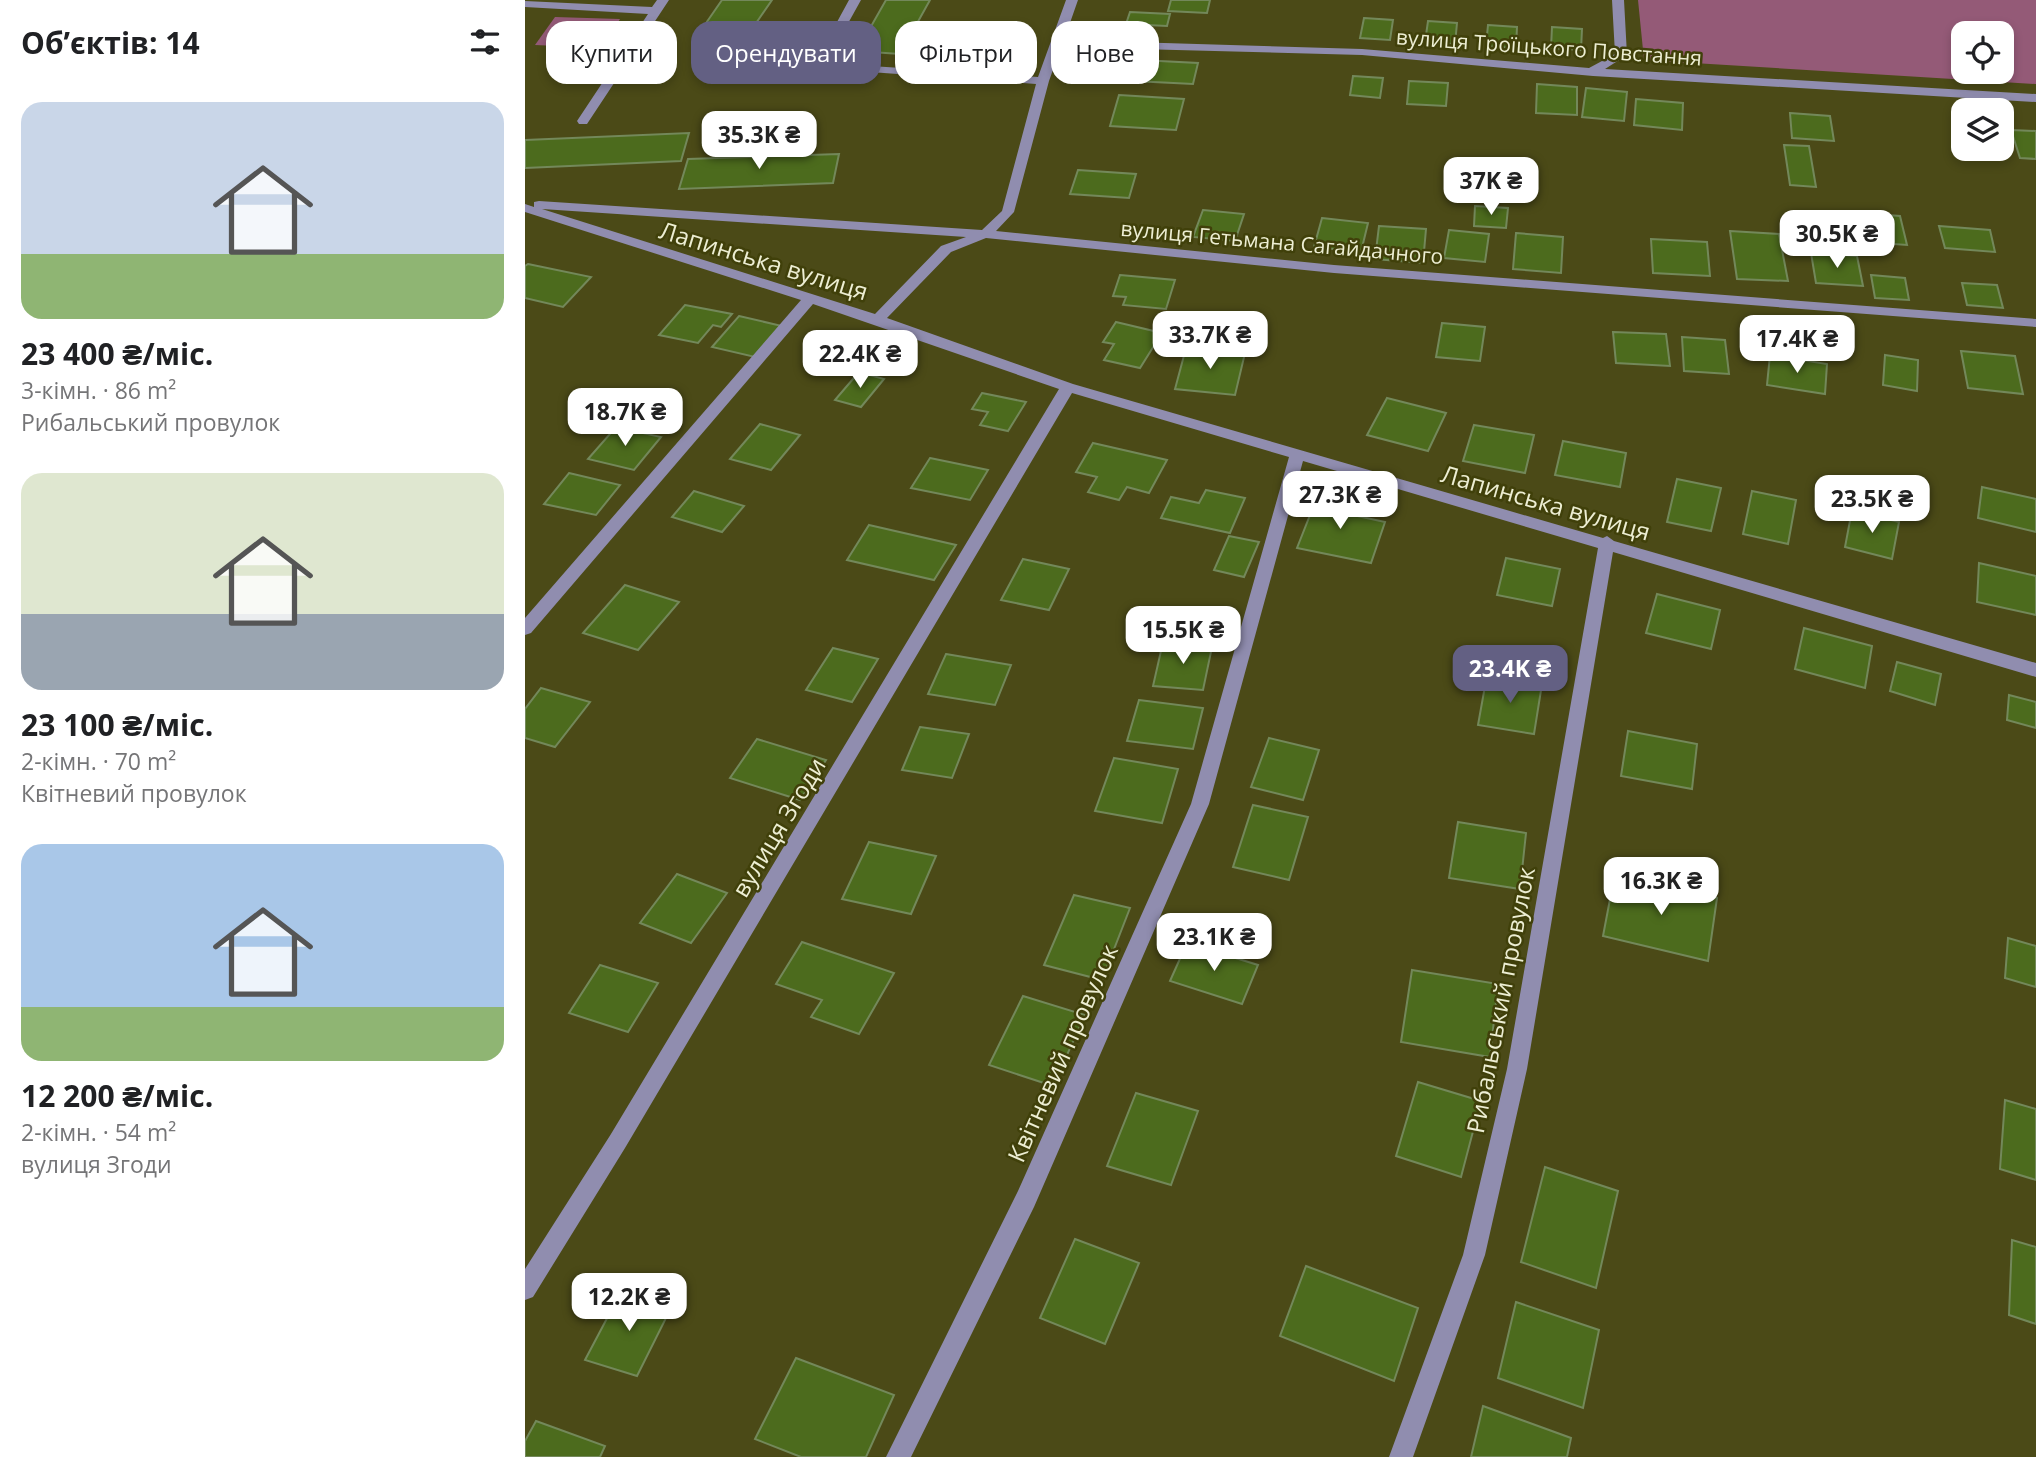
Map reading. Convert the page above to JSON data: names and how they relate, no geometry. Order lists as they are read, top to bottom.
{
  "streets": {
    "street": [
      "вулиця Троїцького Повстання",
      "вулиця Гетьмана Сагайдачного",
      "Лапинська вулиця",
      "вулиця Згоди",
      "Рибальський провулок",
      "Квітневий провулок"
    ]
  },
  "crossings": [
    ["вулиця Гетьмана Сагайдачного", "Лапинська вулиця"],
    ["Лапинська вулиця", "вулиця Згоди"],
    ["Лапинська вулиця", "Рибальський провулок"],
    ["Лапинська вулиця", "Квітневий провулок"]
  ],
  "page": {
    "heading": "Об’єктів: 14",
    "chip": [
      "Купити",
      "Орендувати",
      "Фільтри",
      "Нове"
    ],
    "list": [
      {
        "name": "23 400 ₴/міс.",
        "note": "3-кімн. · 86 m² · Рибальський провулок"
      },
      {
        "name": "23 100 ₴/міс.",
        "note": "2-кімн. · 70 m² · Квітневий провулок"
      },
      {
        "name": "12 200 ₴/міс.",
        "note": "2-кімн. · 54 m² · вулиця Згоди"
      }
    ],
    "price": [
      "35.3K ₴",
      "37K ₴",
      "30.5K ₴",
      "33.7K ₴",
      "17.4K ₴",
      "22.4K ₴",
      "18.7K ₴",
      "27.3K ₴",
      "23.5K ₴",
      "15.5K ₴",
      "23.4K ₴",
      "16.3K ₴",
      "23.1K ₴",
      "12.2K ₴"
    ]
  }
}
